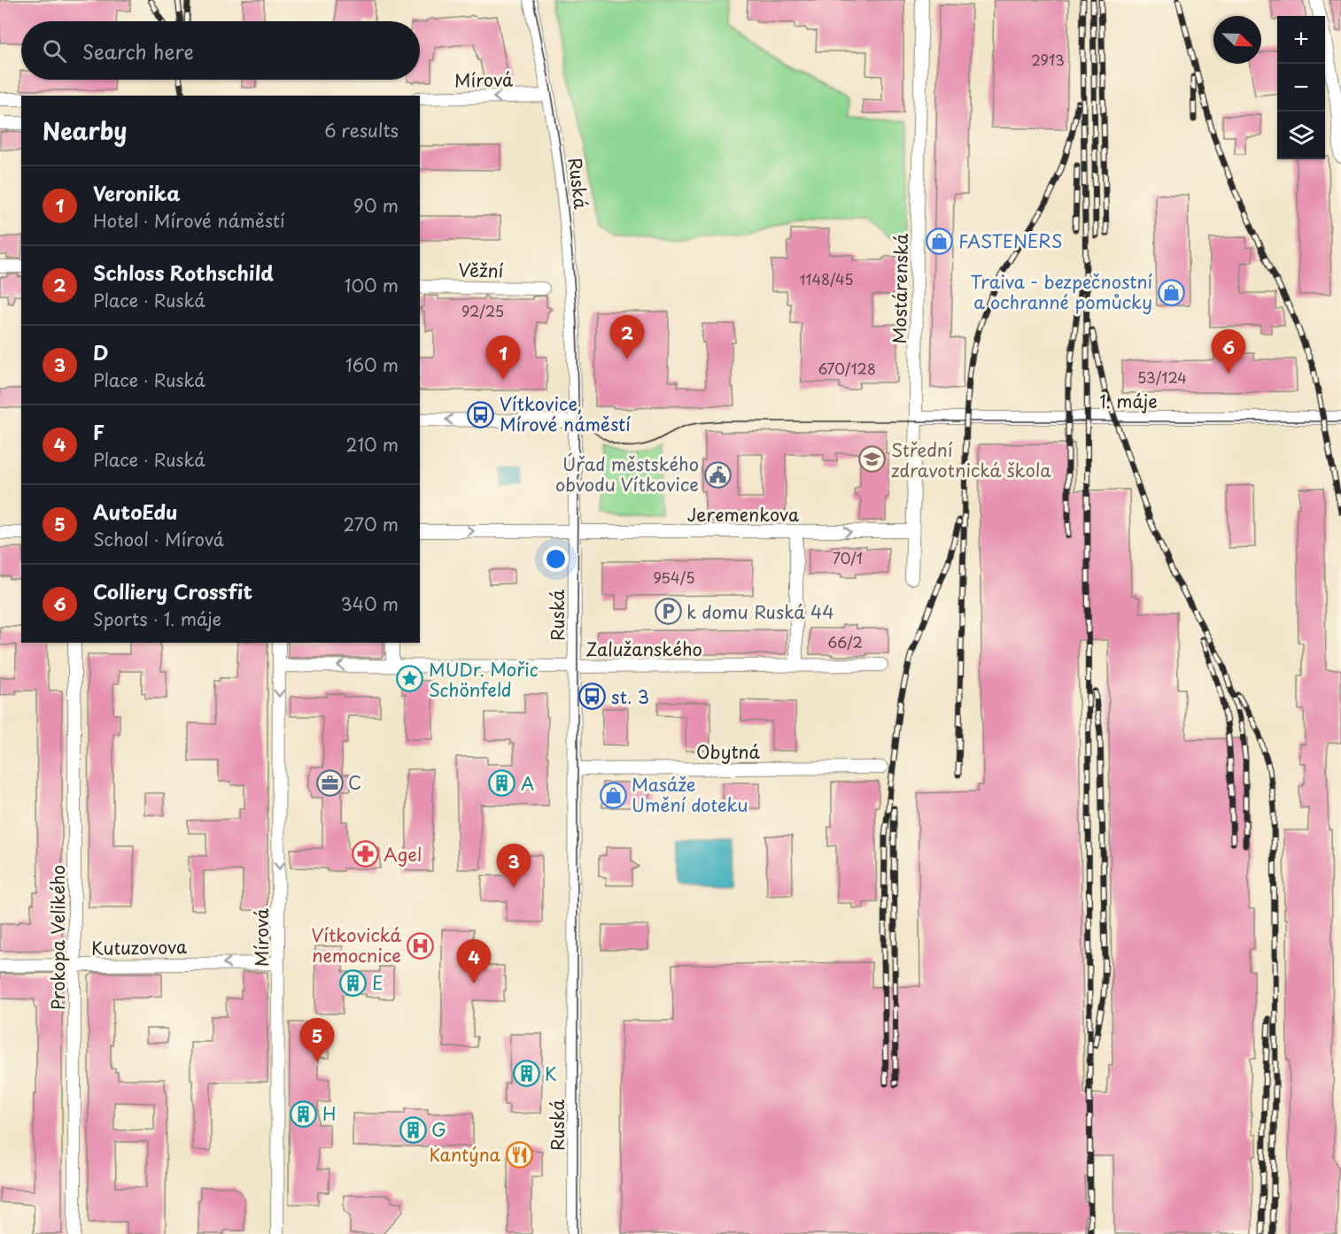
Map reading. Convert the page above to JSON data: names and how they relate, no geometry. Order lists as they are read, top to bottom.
{
  "streets": {
    "street": [
      "Mírová",
      "Ruská",
      "Věžní",
      "Mostárenská",
      "1. máje",
      "Jeremenkova",
      "Zalužanského",
      "Obytná",
      "Prokopa Velikého",
      "Kutuzovova"
    ]
  },
  "crossings": [
    ["Mírová", "Ruská"],
    ["Mírová", "Zalužanského"],
    ["Mírová", "Kutuzovova"],
    ["Ruská", "Jeremenkova"],
    ["Ruská", "Zalužanského"],
    ["Ruská", "Obytná"],
    ["Mostárenská", "1. máje"],
    ["Mostárenská", "Jeremenkova"],
    ["Prokopa Velikého", "Kutuzovova"]
  ],
  "one_way": ["Jeremenkova", "Kutuzovova"],
  "places": {
    "shop": ["FASTENERS", "Traiva - bezpečnostní a ochranné pomůcky", "Masáže Umění doteku"],
    "bus stop": ["Vítkovice, Mírové náměstí", "st. 3"],
    "school or university": ["Střední zdravotnická škola"],
    "public building": ["Úřad městského obvodu Vítkovice"],
    "parking": ["k domu Ruská 44"],
    "place": ["MUDr. Mořic Schönfeld"],
    "office": ["C"],
    "building": [
      "A",
      "E",
      "K",
      "H",
      "G"
    ],
    "pharmacy": ["Agel"],
    "hospital": ["Vítkovická nemocnice"],
    "restaurant": ["Kantýna"]
  },
  "house_numbers": [
    "2913",
    "1148/45",
    "92/25",
    "670/128",
    "53/124",
    "70/1",
    "954/5",
    "66/2"
  ],
  "north": "bottom right",
  "page": {
    "map_buttons": ["+", "−"],
    "search": "Search here",
    "heading": ["Nearby", "6 results"],
    "list": [
      {
        "mark": "1",
        "name": "Veronika",
        "note": "Hotel · Mírové náměstí",
        "value": "90 m"
      },
      {
        "mark": "2",
        "name": "Schloss Rothschild",
        "note": "Place · Ruská",
        "value": "100 m"
      },
      {
        "mark": "3",
        "name": "D",
        "note": "Place · Ruská",
        "value": "160 m"
      },
      {
        "mark": "4",
        "name": "F",
        "note": "Place · Ruská",
        "value": "210 m"
      },
      {
        "mark": "5",
        "name": "AutoEdu",
        "note": "School · Mírová",
        "value": "270 m"
      },
      {
        "mark": "6",
        "name": "Colliery Crossfit",
        "note": "Sports · 1. máje",
        "value": "340 m"
      }
    ],
    "pins": [
      "2",
      "6",
      "1",
      "3",
      "4",
      "5"
    ]
  }
}
